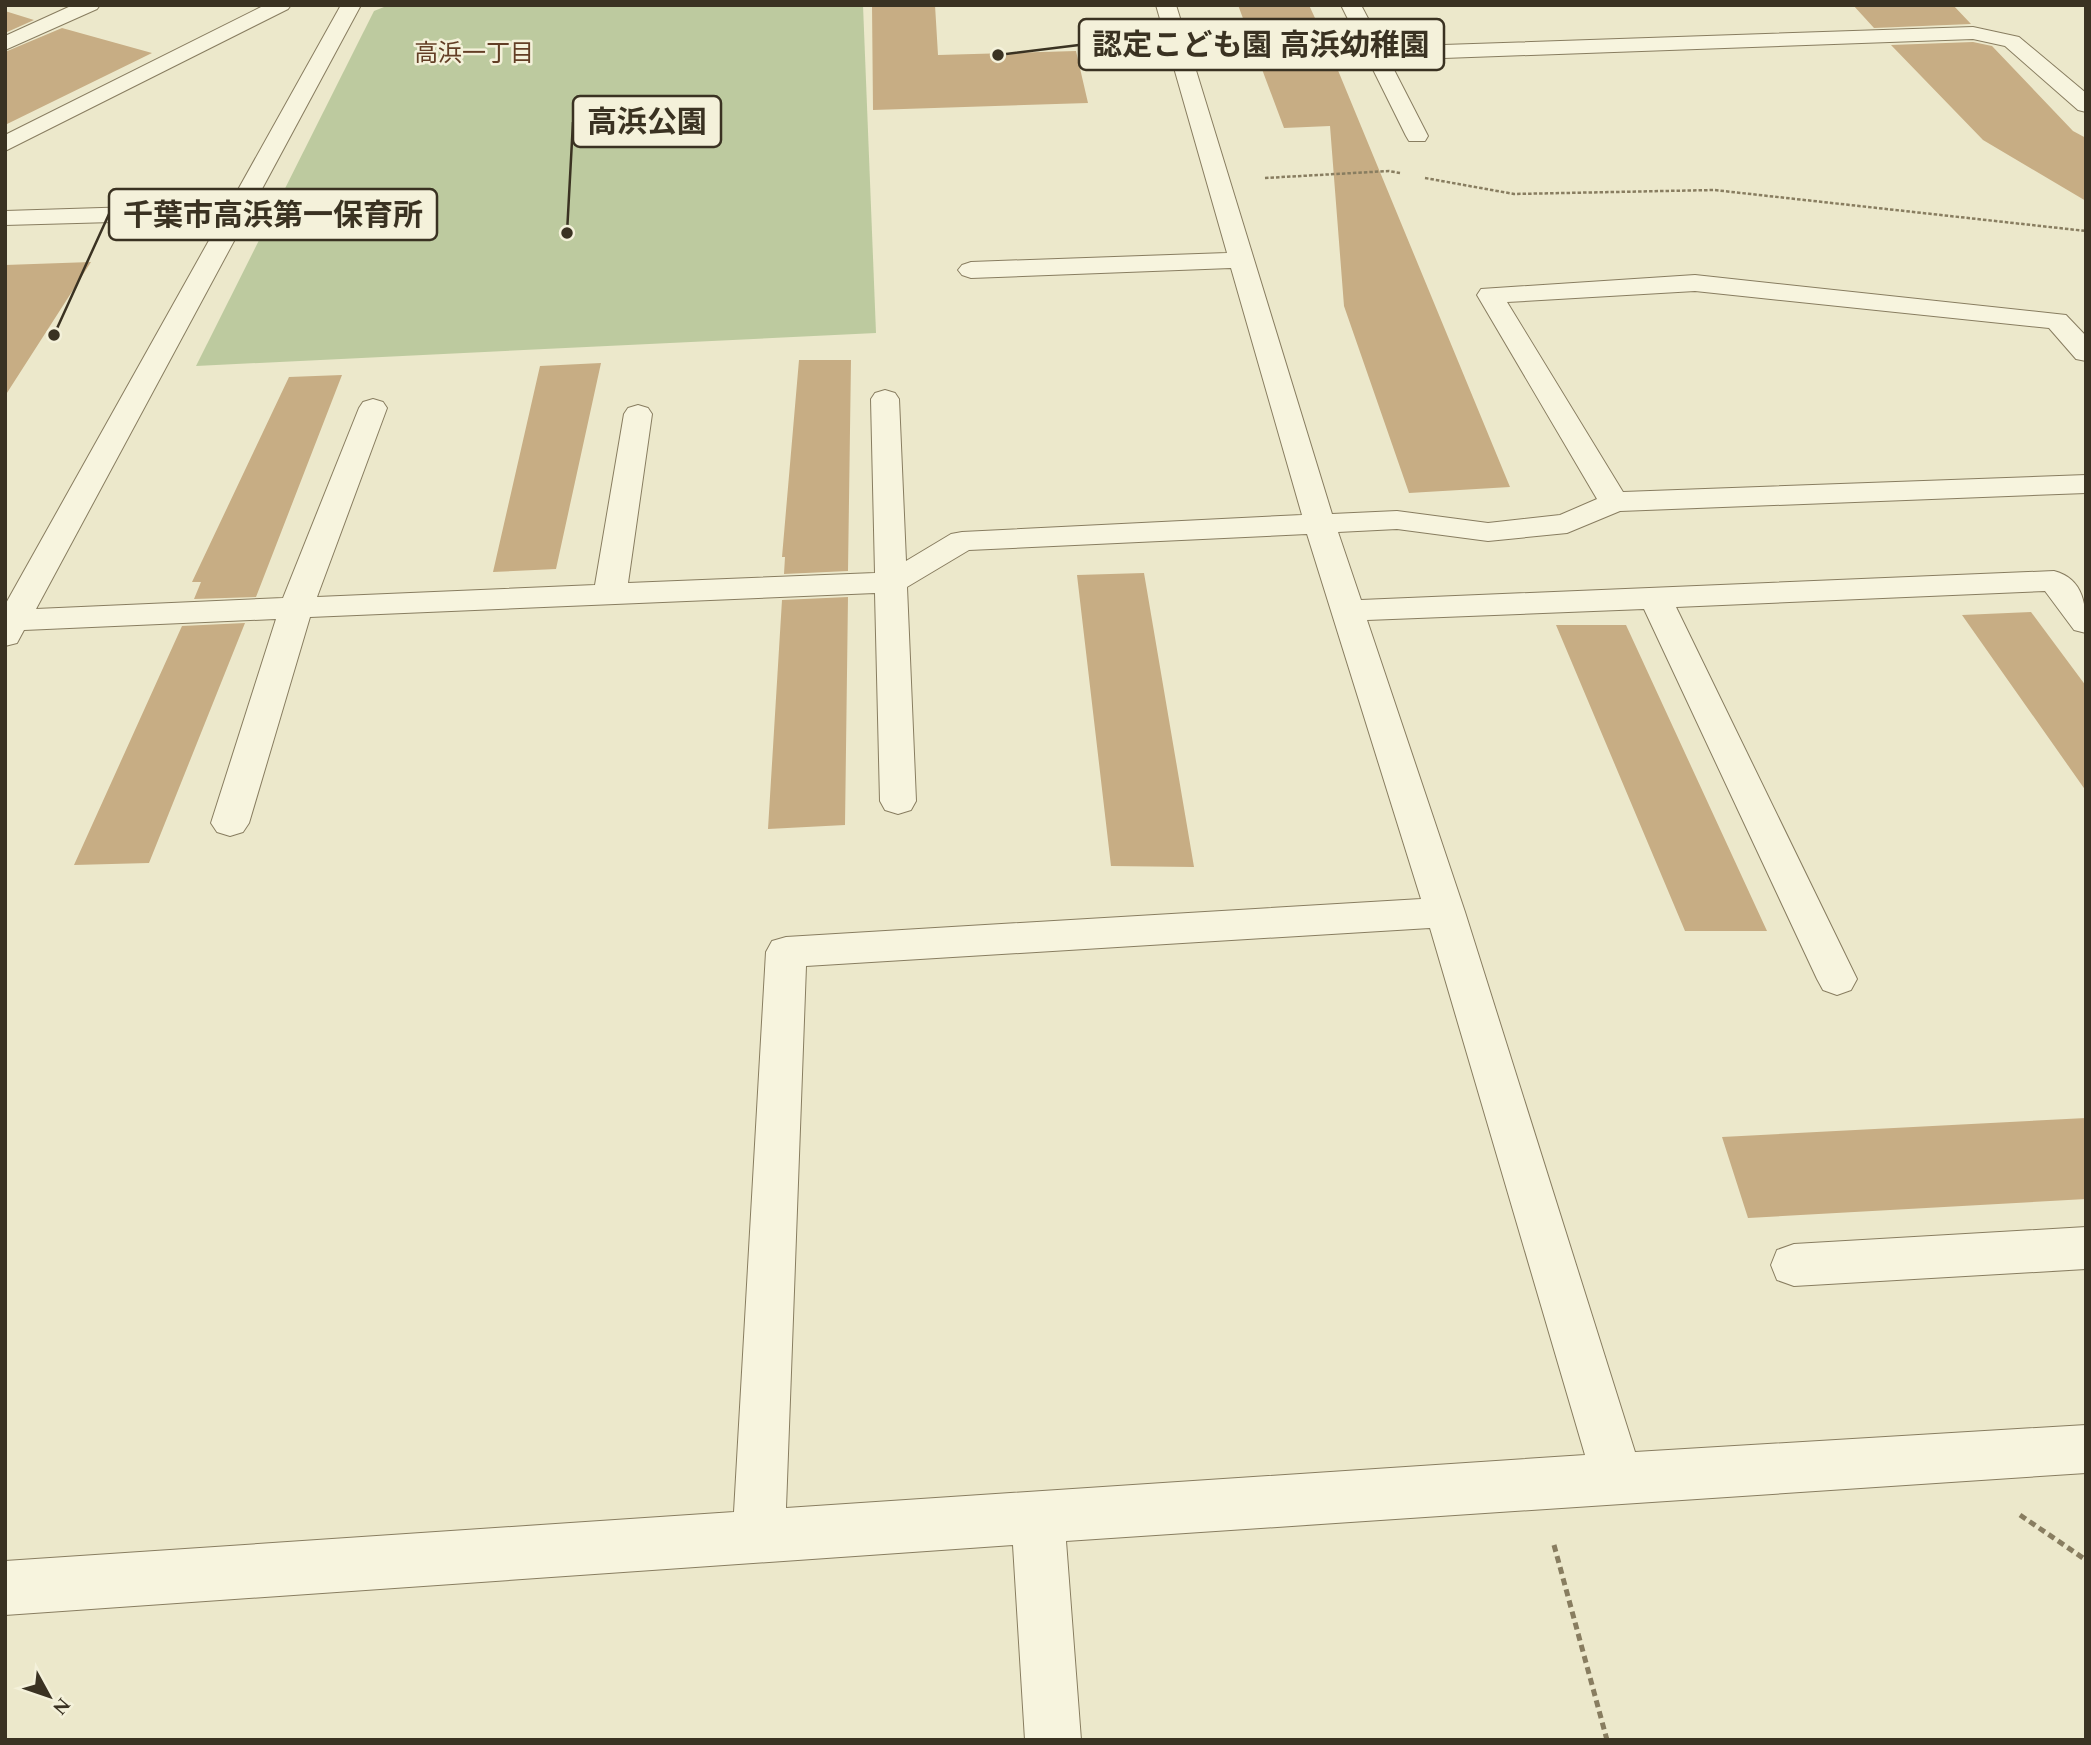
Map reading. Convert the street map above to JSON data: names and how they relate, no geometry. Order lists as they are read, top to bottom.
{
  "districts": ["高浜一丁目"],
  "places": ["認定こども園 高浜幼稚園", "高浜公園", "千葉市高浜第一保育所"],
  "north": "bottom right"
}
